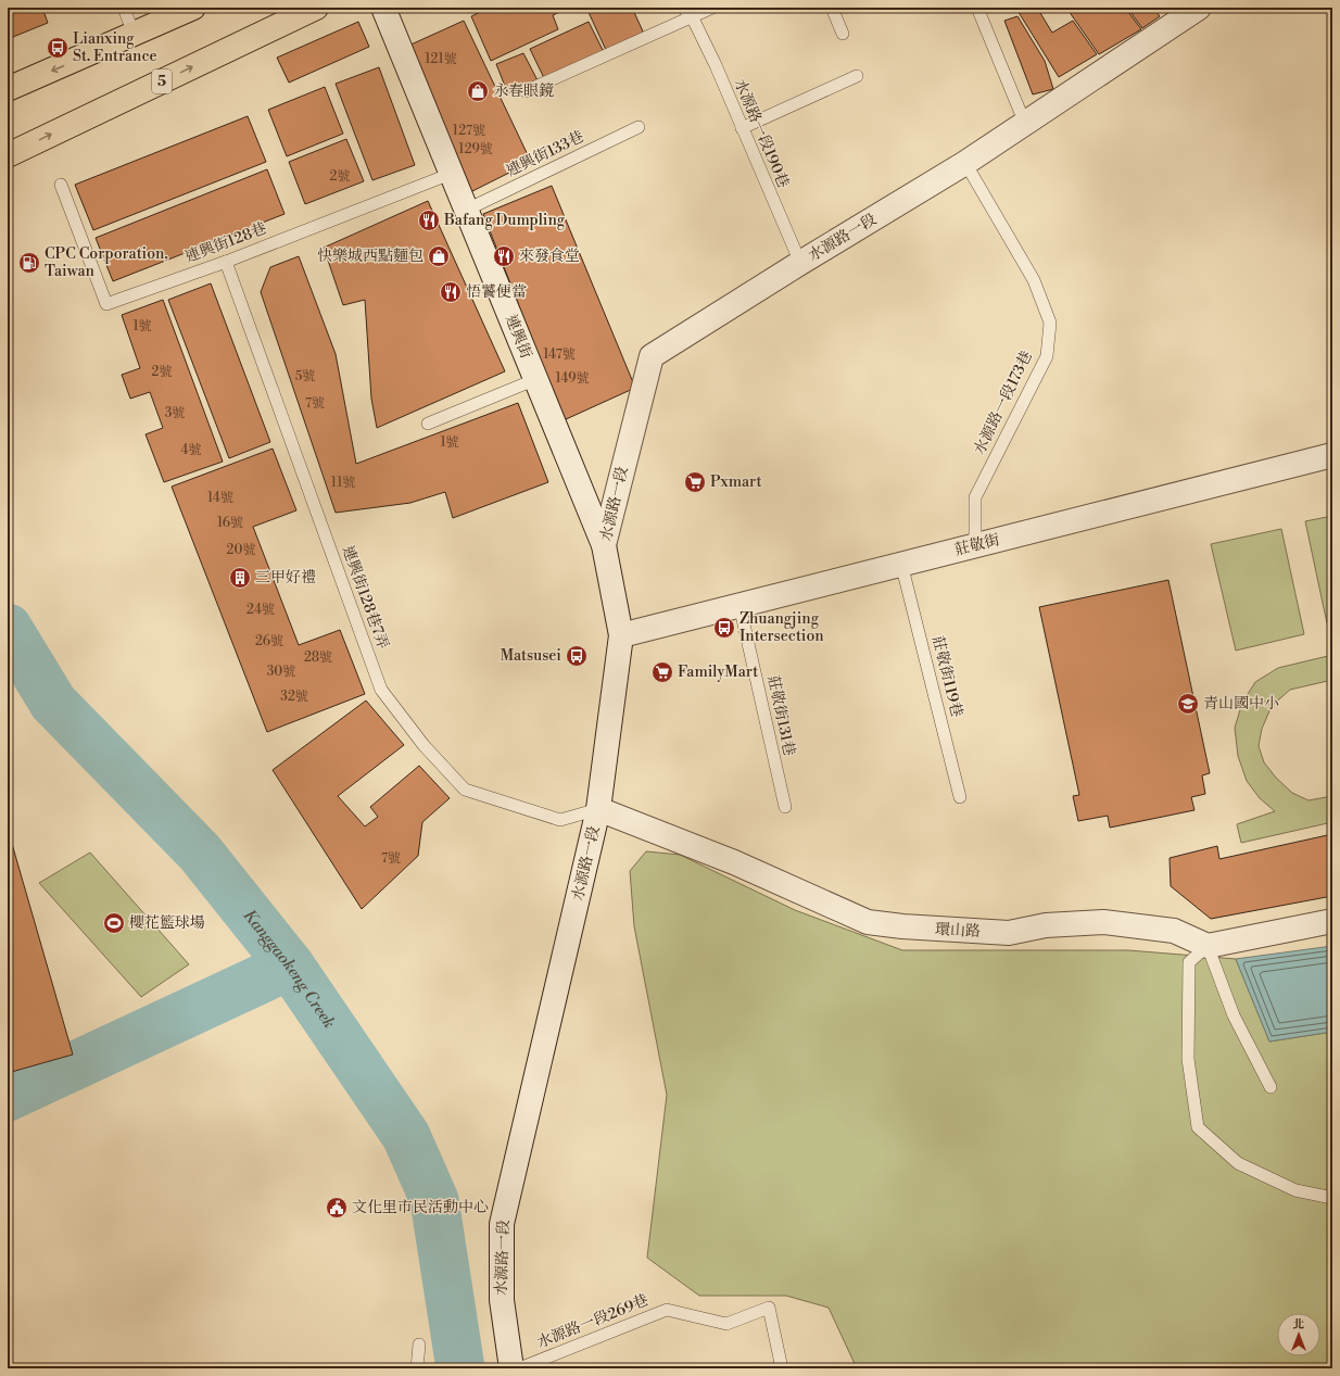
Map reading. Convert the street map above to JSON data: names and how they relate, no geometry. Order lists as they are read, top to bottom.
{
  "streets": {
    "main road": ["5"],
    "street": [
      "水源路一段",
      "連興街",
      "莊敬街",
      "環山路"
    ],
    "lane": [
      "水源路一段190巷",
      "連興街133巷",
      "連興街128巷",
      "水源路一段173巷",
      "連興街128巷7弄",
      "莊敬街119巷",
      "莊敬街131巷",
      "水源路一段269巷"
    ]
  },
  "crossings": [
    ["水源路一段190巷", "水源路一段"],
    ["連興街133巷", "連興街"],
    ["水源路一段", "連興街"],
    ["水源路一段", "水源路一段173巷"],
    ["水源路一段", "莊敬街"],
    ["水源路一段", "連興街128巷7弄"],
    ["水源路一段", "環山路"],
    ["連興街128巷", "連興街"],
    ["連興街128巷", "連興街128巷7弄"],
    ["水源路一段173巷", "莊敬街"],
    ["莊敬街", "莊敬街119巷"],
    ["莊敬街", "莊敬街131巷"],
    ["連興街128巷7弄", "環山路"]
  ],
  "water": ["Kanggaokeng Creek"],
  "places": {
    "bus stop": ["Lianxing St. Entrance", "Zhuangjing Intersection", "Matsusei"],
    "shop": ["永春眼鏡", "快樂城西點麵包"],
    "restaurant": ["Bafang Dumpling", "來發食堂", "悟饕便當"],
    "fuel station": ["CPC Corporation, Taiwan"],
    "supermarket": ["Pxmart", "FamilyMart"],
    "building": ["三甲好禮"],
    "school or university": ["青山國中小"],
    "sports": ["櫻花籃球場"],
    "public building": ["文化里市民活動中心"]
  },
  "house_numbers": [
    "121號",
    "127號",
    "129號",
    "2號",
    "1號",
    "147號",
    "2號",
    "5號",
    "149號",
    "7號",
    "3號",
    "1號",
    "4號",
    "11號",
    "14號",
    "16號",
    "20號",
    "24號",
    "26號",
    "28號",
    "30號",
    "32號",
    "7號"
  ],
  "north": "top"
}
